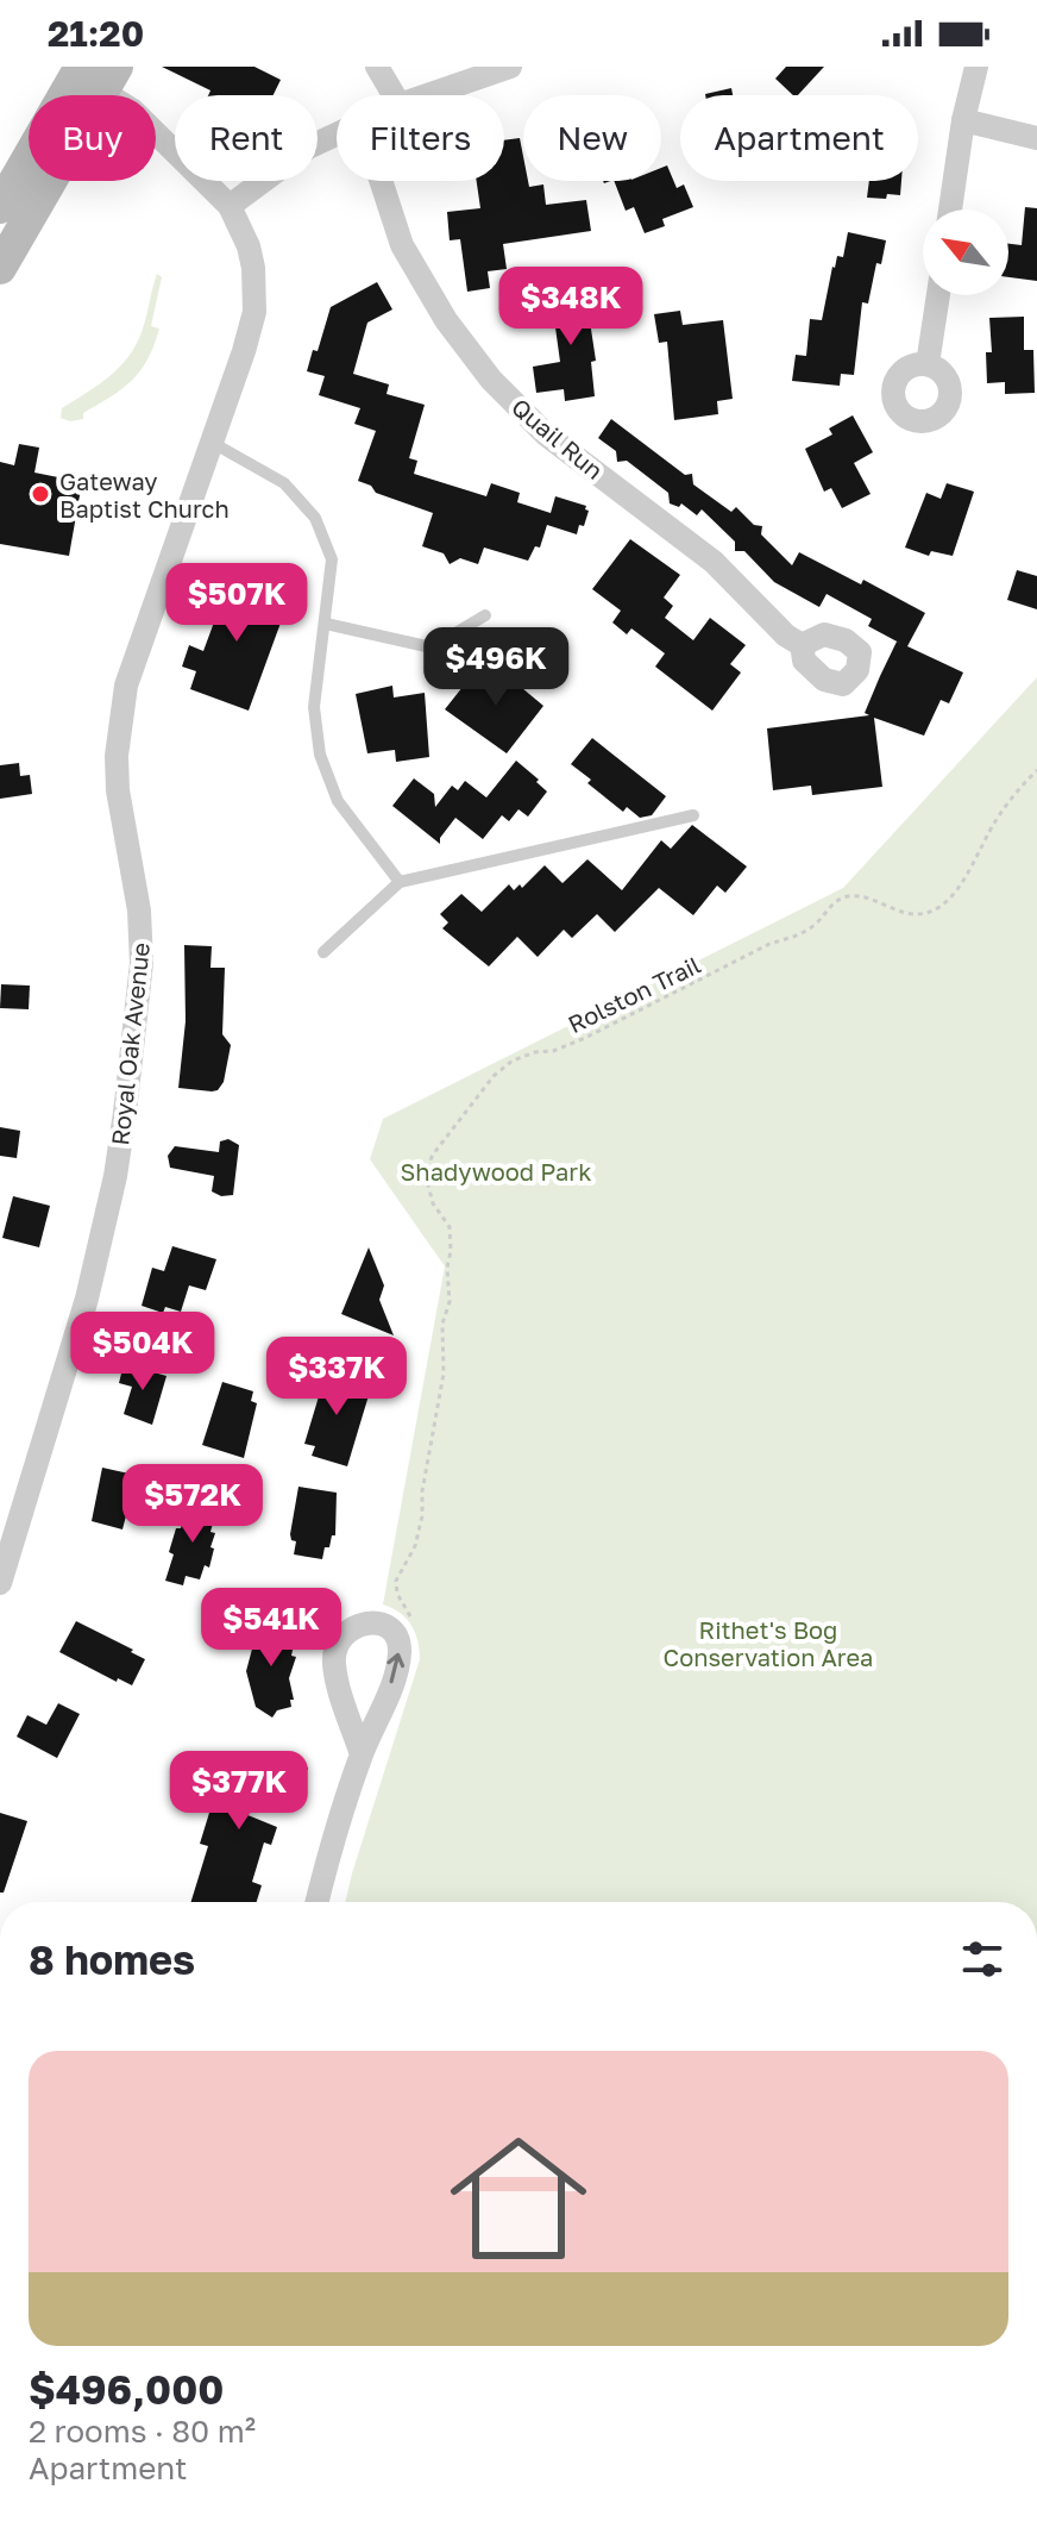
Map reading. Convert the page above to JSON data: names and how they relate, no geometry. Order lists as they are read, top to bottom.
{
  "streets": {
    "street": ["Quail Run", "Royal Oak Avenue"],
    "path": ["Rolston Trail"]
  },
  "parks": ["Shadywood Park", "Rithet's Bog Conservation Area"],
  "places": ["Gateway Baptist Church"],
  "north": "top left",
  "page": {
    "status": "21:20",
    "chip": [
      "Buy",
      "Rent",
      "Filters",
      "New",
      "Apartment"
    ],
    "price": [
      "$348K",
      "$507K",
      "$496K",
      "$504K",
      "$337K",
      "$572K",
      "$541K",
      "$377K"
    ],
    "heading": "8 homes",
    "list": [
      {
        "name": "$496,000",
        "note": "2 rooms · 80 m² · Apartment"
      }
    ]
  }
}
